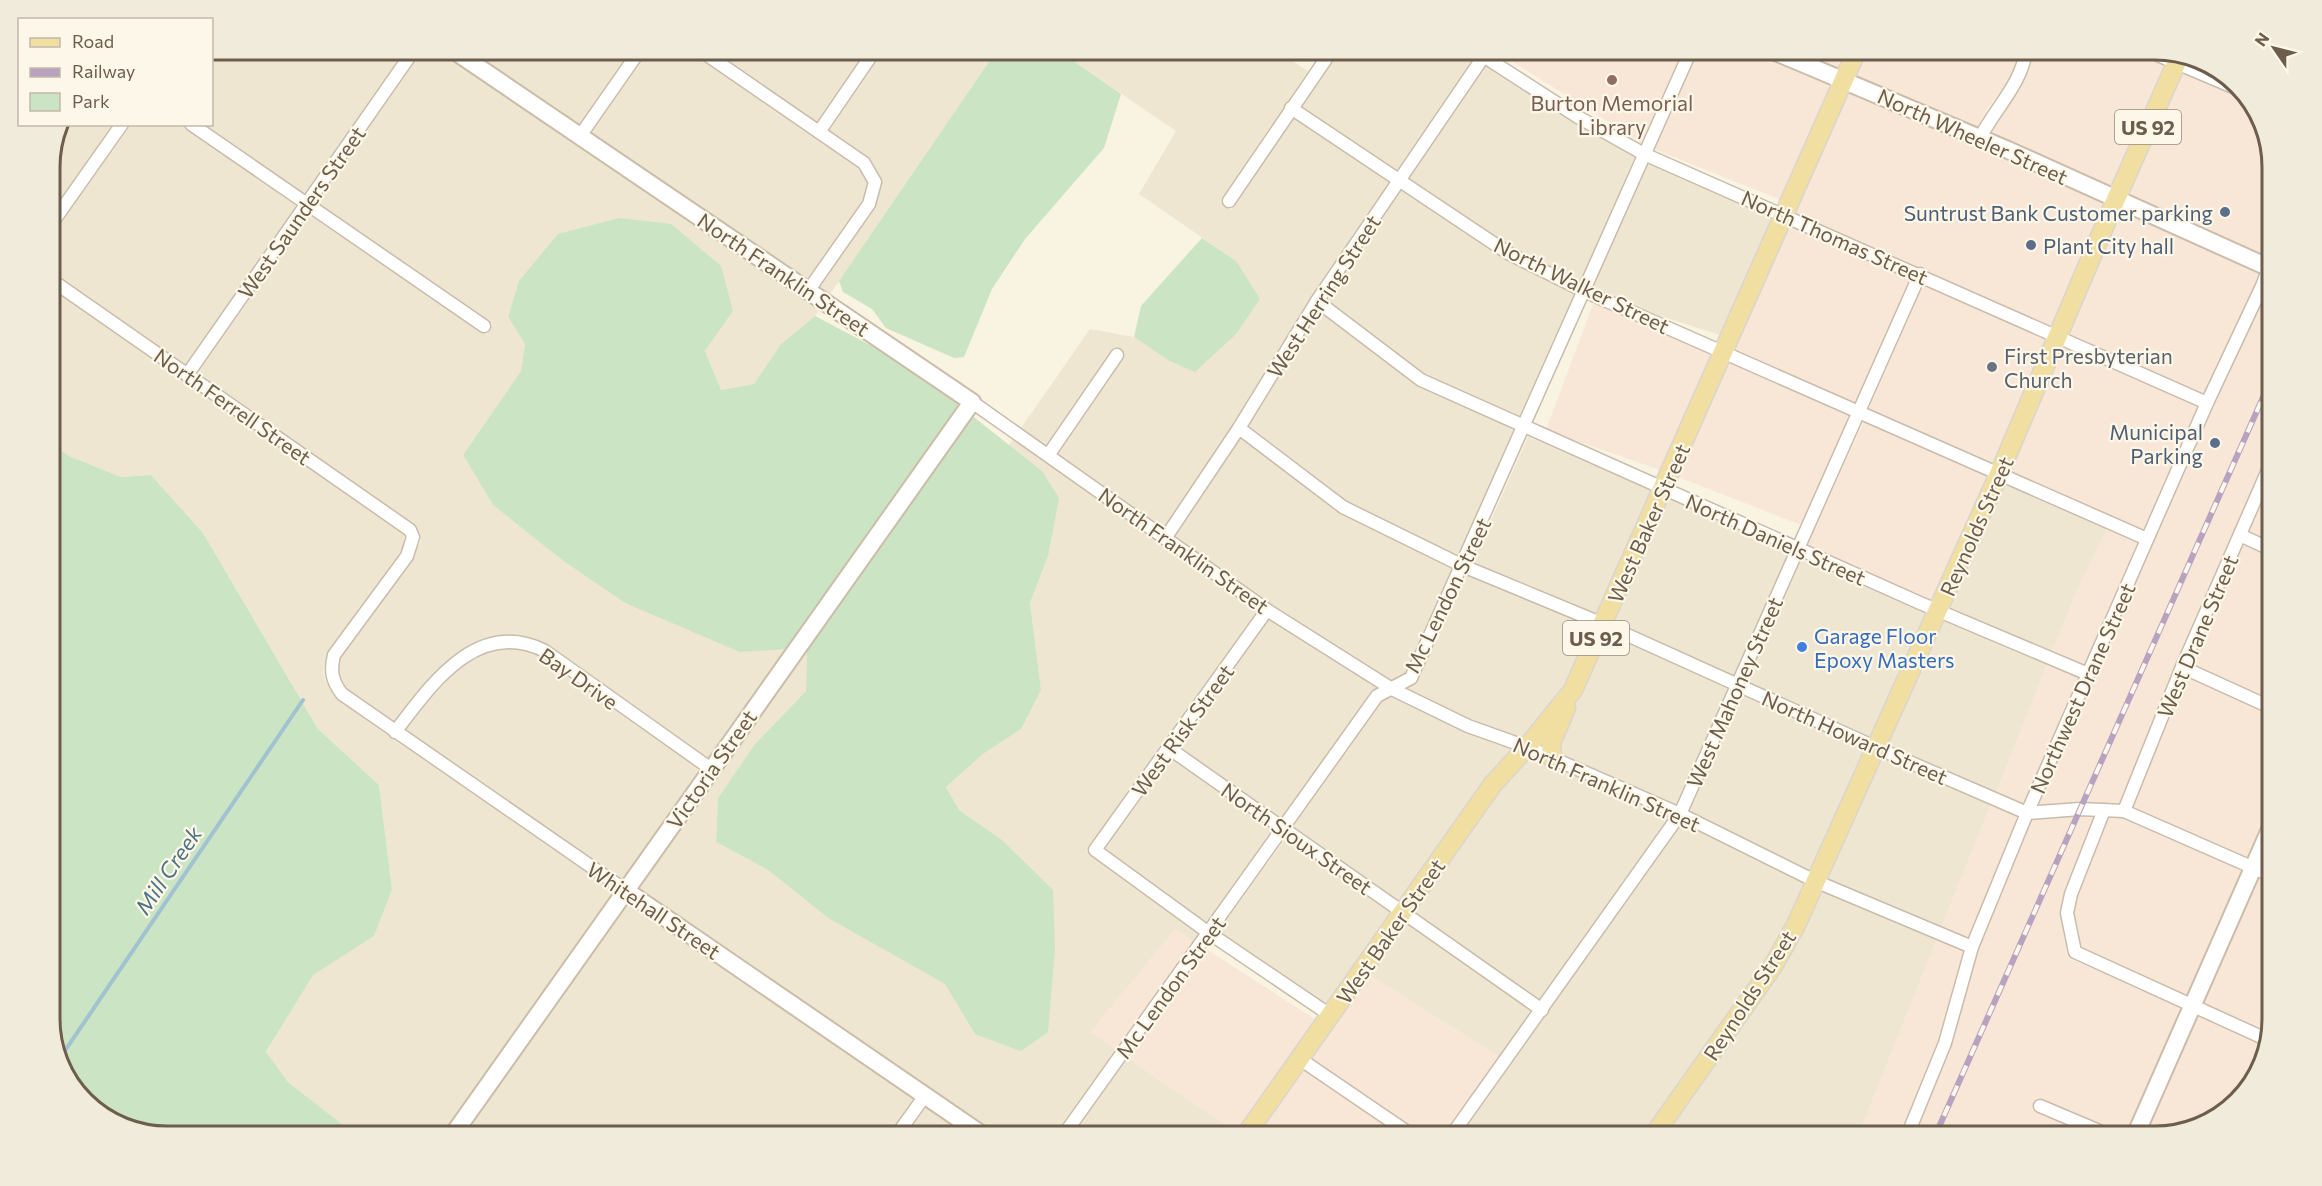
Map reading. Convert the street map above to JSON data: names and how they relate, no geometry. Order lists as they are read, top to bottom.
{
  "streets": {
    "main road": ["US 92", "West Baker Street", "Reynolds Street"],
    "street": [
      "North Wheeler Street",
      "West Saunders Street",
      "North Thomas Street",
      "North Franklin Street",
      "North Walker Street",
      "West Herring Street",
      "North Ferrell Street",
      "North Daniels Street",
      "Mc Lendon Street",
      "West Drane Street",
      "Bay Drive",
      "Northwest Drane Street",
      "West Mahoney Street",
      "West Risk Street",
      "North Howard Street",
      "Victoria Street",
      "North Sioux Street",
      "Whitehall Street"
    ]
  },
  "crossings": [
    ["US 92", "North Wheeler Street"],
    ["US 92", "North Franklin Street"],
    ["US 92", "West Baker Street"],
    ["North Wheeler Street", "West Baker Street"],
    ["North Wheeler Street", "Reynolds Street"],
    ["West Saunders Street", "North Ferrell Street"],
    ["North Thomas Street", "West Baker Street"],
    ["North Thomas Street", "Reynolds Street"],
    ["North Thomas Street", "Mc Lendon Street"],
    ["North Thomas Street", "Northwest Drane Street"],
    ["North Thomas Street", "West Mahoney Street"],
    ["North Franklin Street", "West Herring Street"],
    ["North Franklin Street", "West Baker Street"],
    ["North Franklin Street", "Reynolds Street"],
    ["North Franklin Street", "Mc Lendon Street"],
    ["North Franklin Street", "Northwest Drane Street"],
    ["North Franklin Street", "West Mahoney Street"],
    ["North Franklin Street", "West Risk Street"],
    ["North Franklin Street", "Victoria Street"],
    ["North Walker Street", "West Herring Street"],
    ["North Walker Street", "West Baker Street"],
    ["North Walker Street", "Reynolds Street"],
    ["North Walker Street", "Mc Lendon Street"],
    ["North Walker Street", "Northwest Drane Street"],
    ["North Walker Street", "West Mahoney Street"],
    ["West Herring Street", "North Daniels Street"],
    ["West Herring Street", "North Howard Street"],
    ["North Ferrell Street", "Whitehall Street"],
    ["West Baker Street", "North Daniels Street"],
    ["West Baker Street", "North Howard Street"],
    ["West Baker Street", "North Sioux Street"],
    ["Reynolds Street", "North Daniels Street"],
    ["Reynolds Street", "North Howard Street"],
    ["North Daniels Street", "Mc Lendon Street"],
    ["North Daniels Street", "Northwest Drane Street"],
    ["North Daniels Street", "West Mahoney Street"],
    ["Mc Lendon Street", "West Risk Street"],
    ["Mc Lendon Street", "North Howard Street"],
    ["Mc Lendon Street", "North Sioux Street"],
    ["Bay Drive", "Victoria Street"],
    ["Bay Drive", "Whitehall Street"],
    ["Northwest Drane Street", "North Howard Street"],
    ["West Mahoney Street", "North Howard Street"],
    ["West Mahoney Street", "North Sioux Street"],
    ["West Risk Street", "North Sioux Street"],
    ["Victoria Street", "Whitehall Street"]
  ],
  "water": ["Mill Creek"],
  "places": [
    "Burton Memorial Library",
    "Suntrust Bank Customer parking",
    "Plant City hall",
    "First Presbyterian Church",
    "Municipal Parking",
    "Garage Floor Epoxy Masters"
  ],
  "legend": ["Road", "Railway", "Park"],
  "north": "top left"
}
